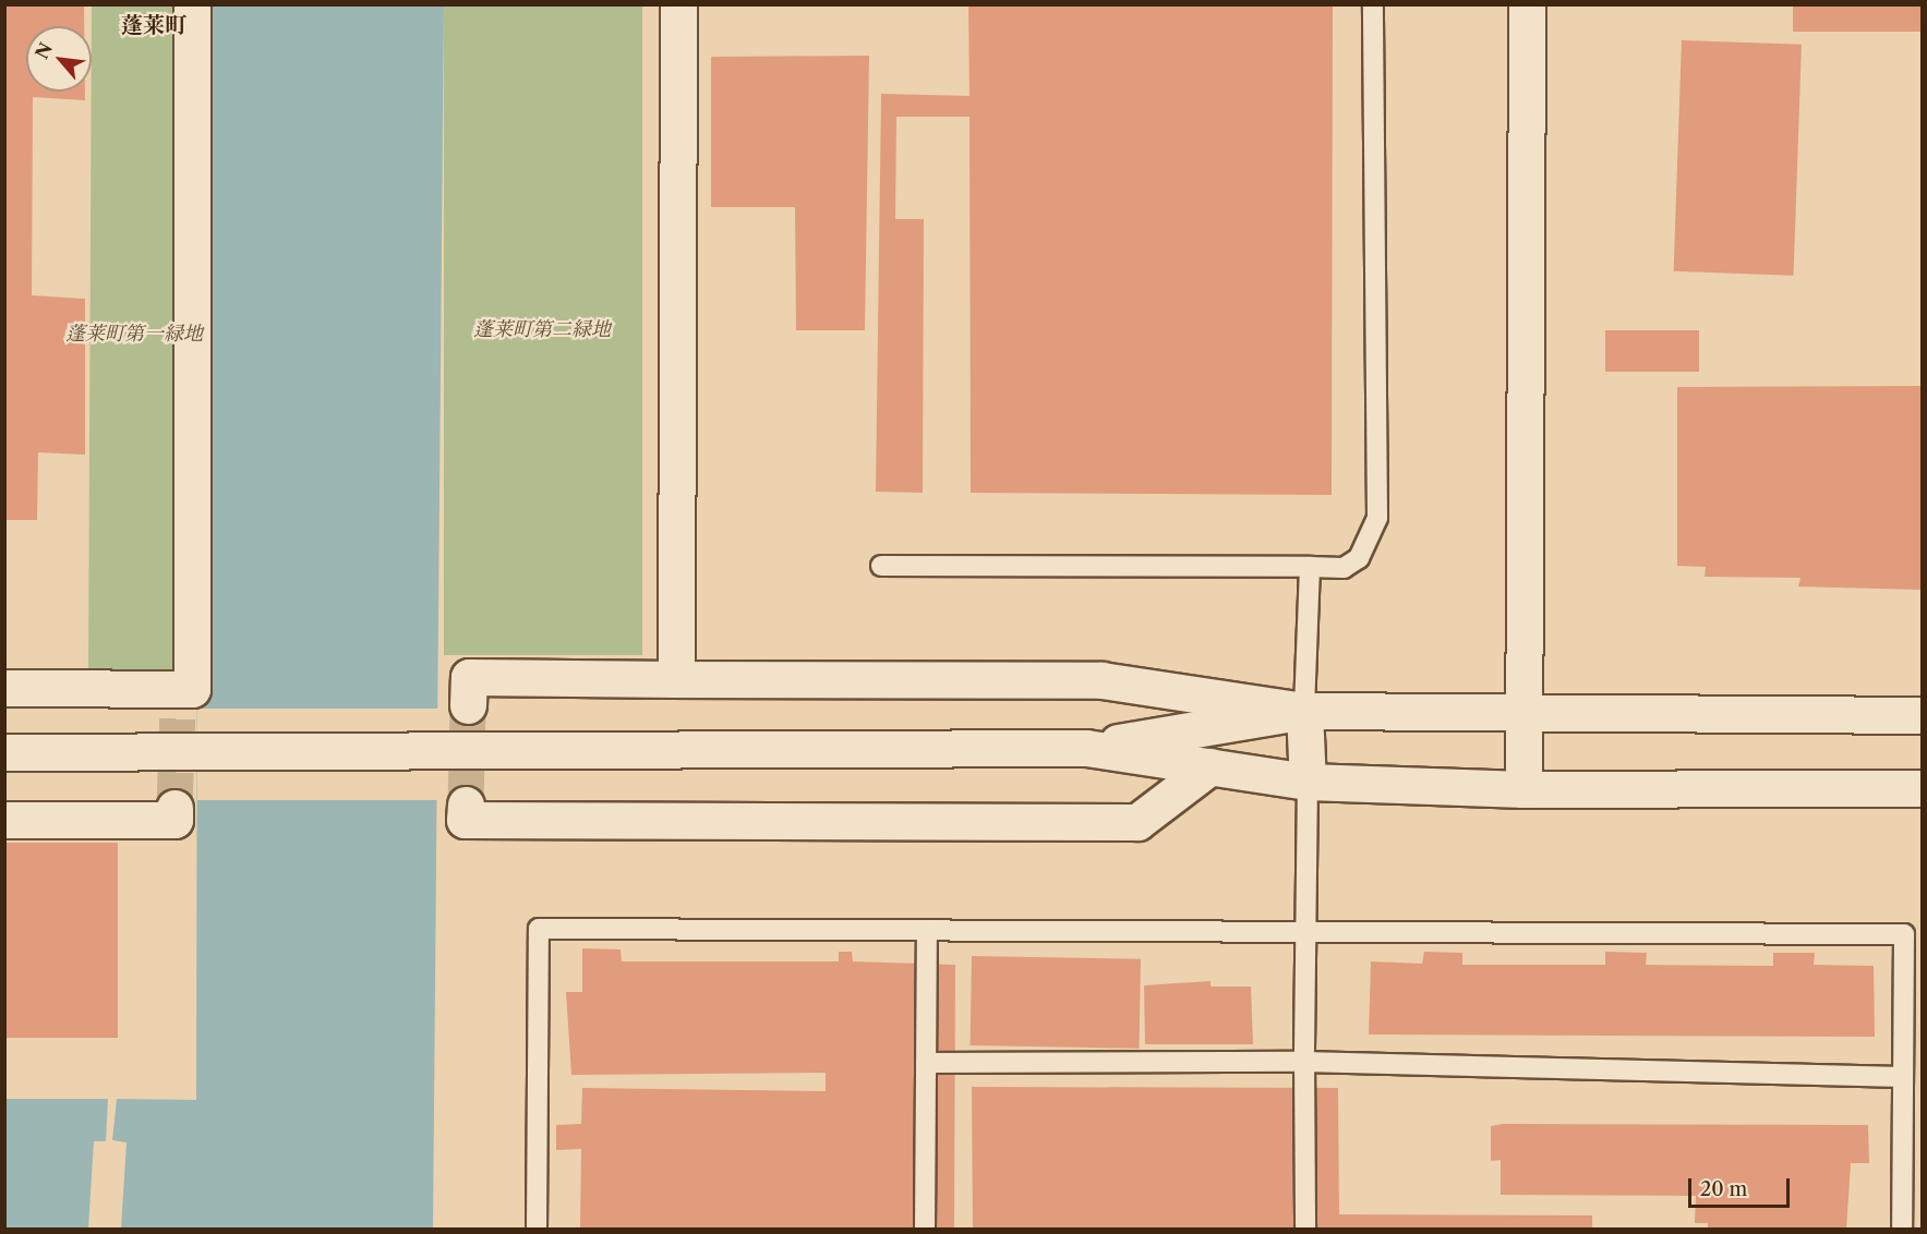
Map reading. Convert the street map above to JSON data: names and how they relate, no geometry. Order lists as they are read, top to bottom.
{
  "districts": ["蓬莱町"],
  "parks": ["蓬莱町第二緑地", "蓬莱町第一緑地"],
  "scale_bar": "20 m",
  "north": "top left"
}
